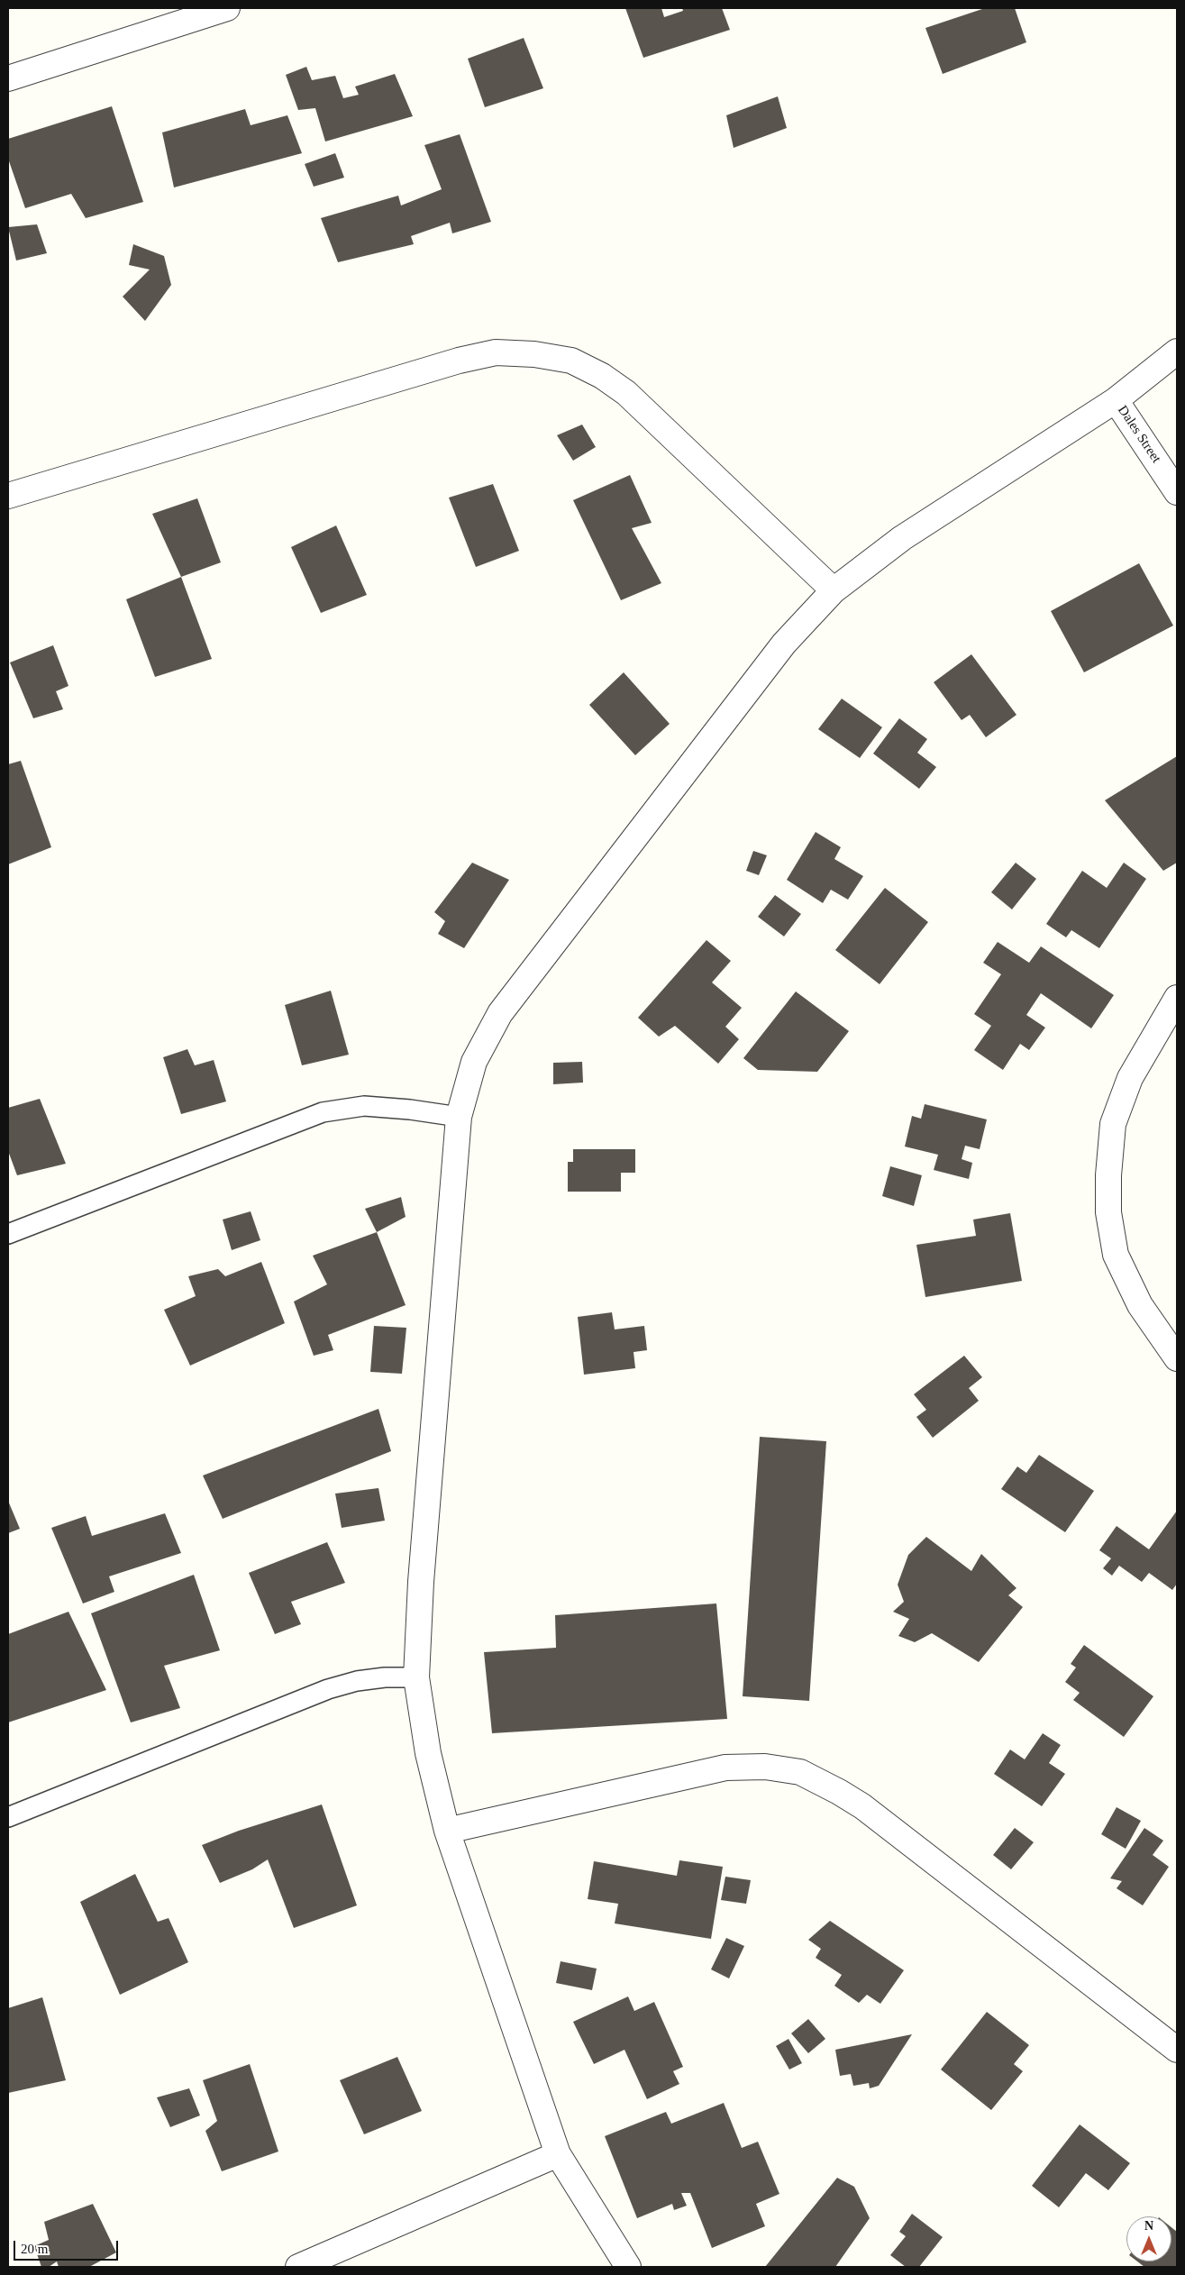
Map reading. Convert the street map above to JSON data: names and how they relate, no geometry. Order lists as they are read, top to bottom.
{
  "streets": {
    "street": ["Dales Street"]
  },
  "scale_bar": "20 m",
  "north": "top"
}
